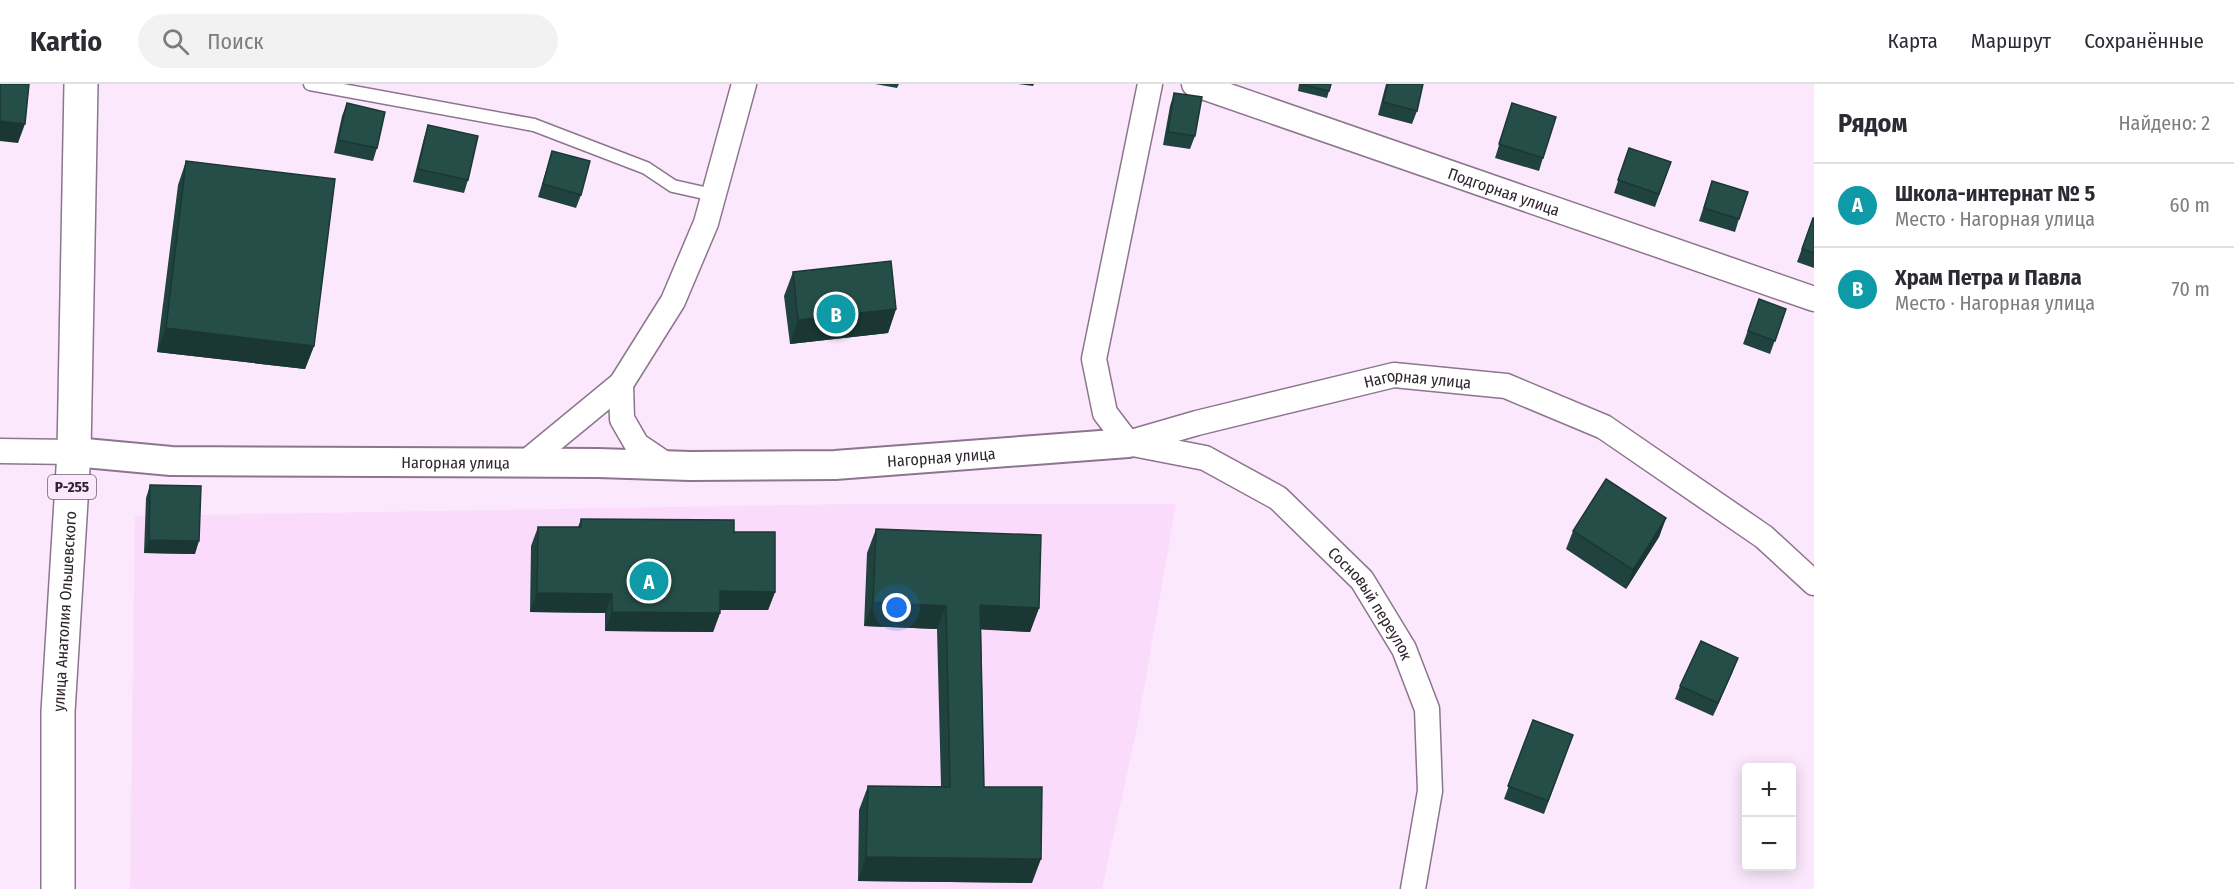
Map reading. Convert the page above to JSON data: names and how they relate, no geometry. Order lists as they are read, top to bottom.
{
  "streets": {
    "highway": ["Р-255", "улица Анатолия Ольшевского"],
    "street": ["Подгорная улица", "Нагорная улица", "Сосновый переулок"]
  },
  "crossings": [
    ["Нагорная улица", "Сосновый переулок"],
    ["Нагорная улица", "улица Анатолия Ольшевского"]
  ],
  "page": {
    "header": "Kartio",
    "search": "Поиск",
    "nav": ["Карта", "Маршрут", "Сохранённые"],
    "heading": ["Рядом", "Найдено: 2"],
    "list": [
      {
        "mark": "A",
        "name": "Школа-интернат № 5",
        "note": "Место · Нагорная улица",
        "value": "60 m"
      },
      {
        "mark": "B",
        "name": "Храм Петра и Павла",
        "note": "Место · Нагорная улица",
        "value": "70 m"
      }
    ],
    "pins": ["B", "A"],
    "map_buttons": ["+", "−"]
  }
}
